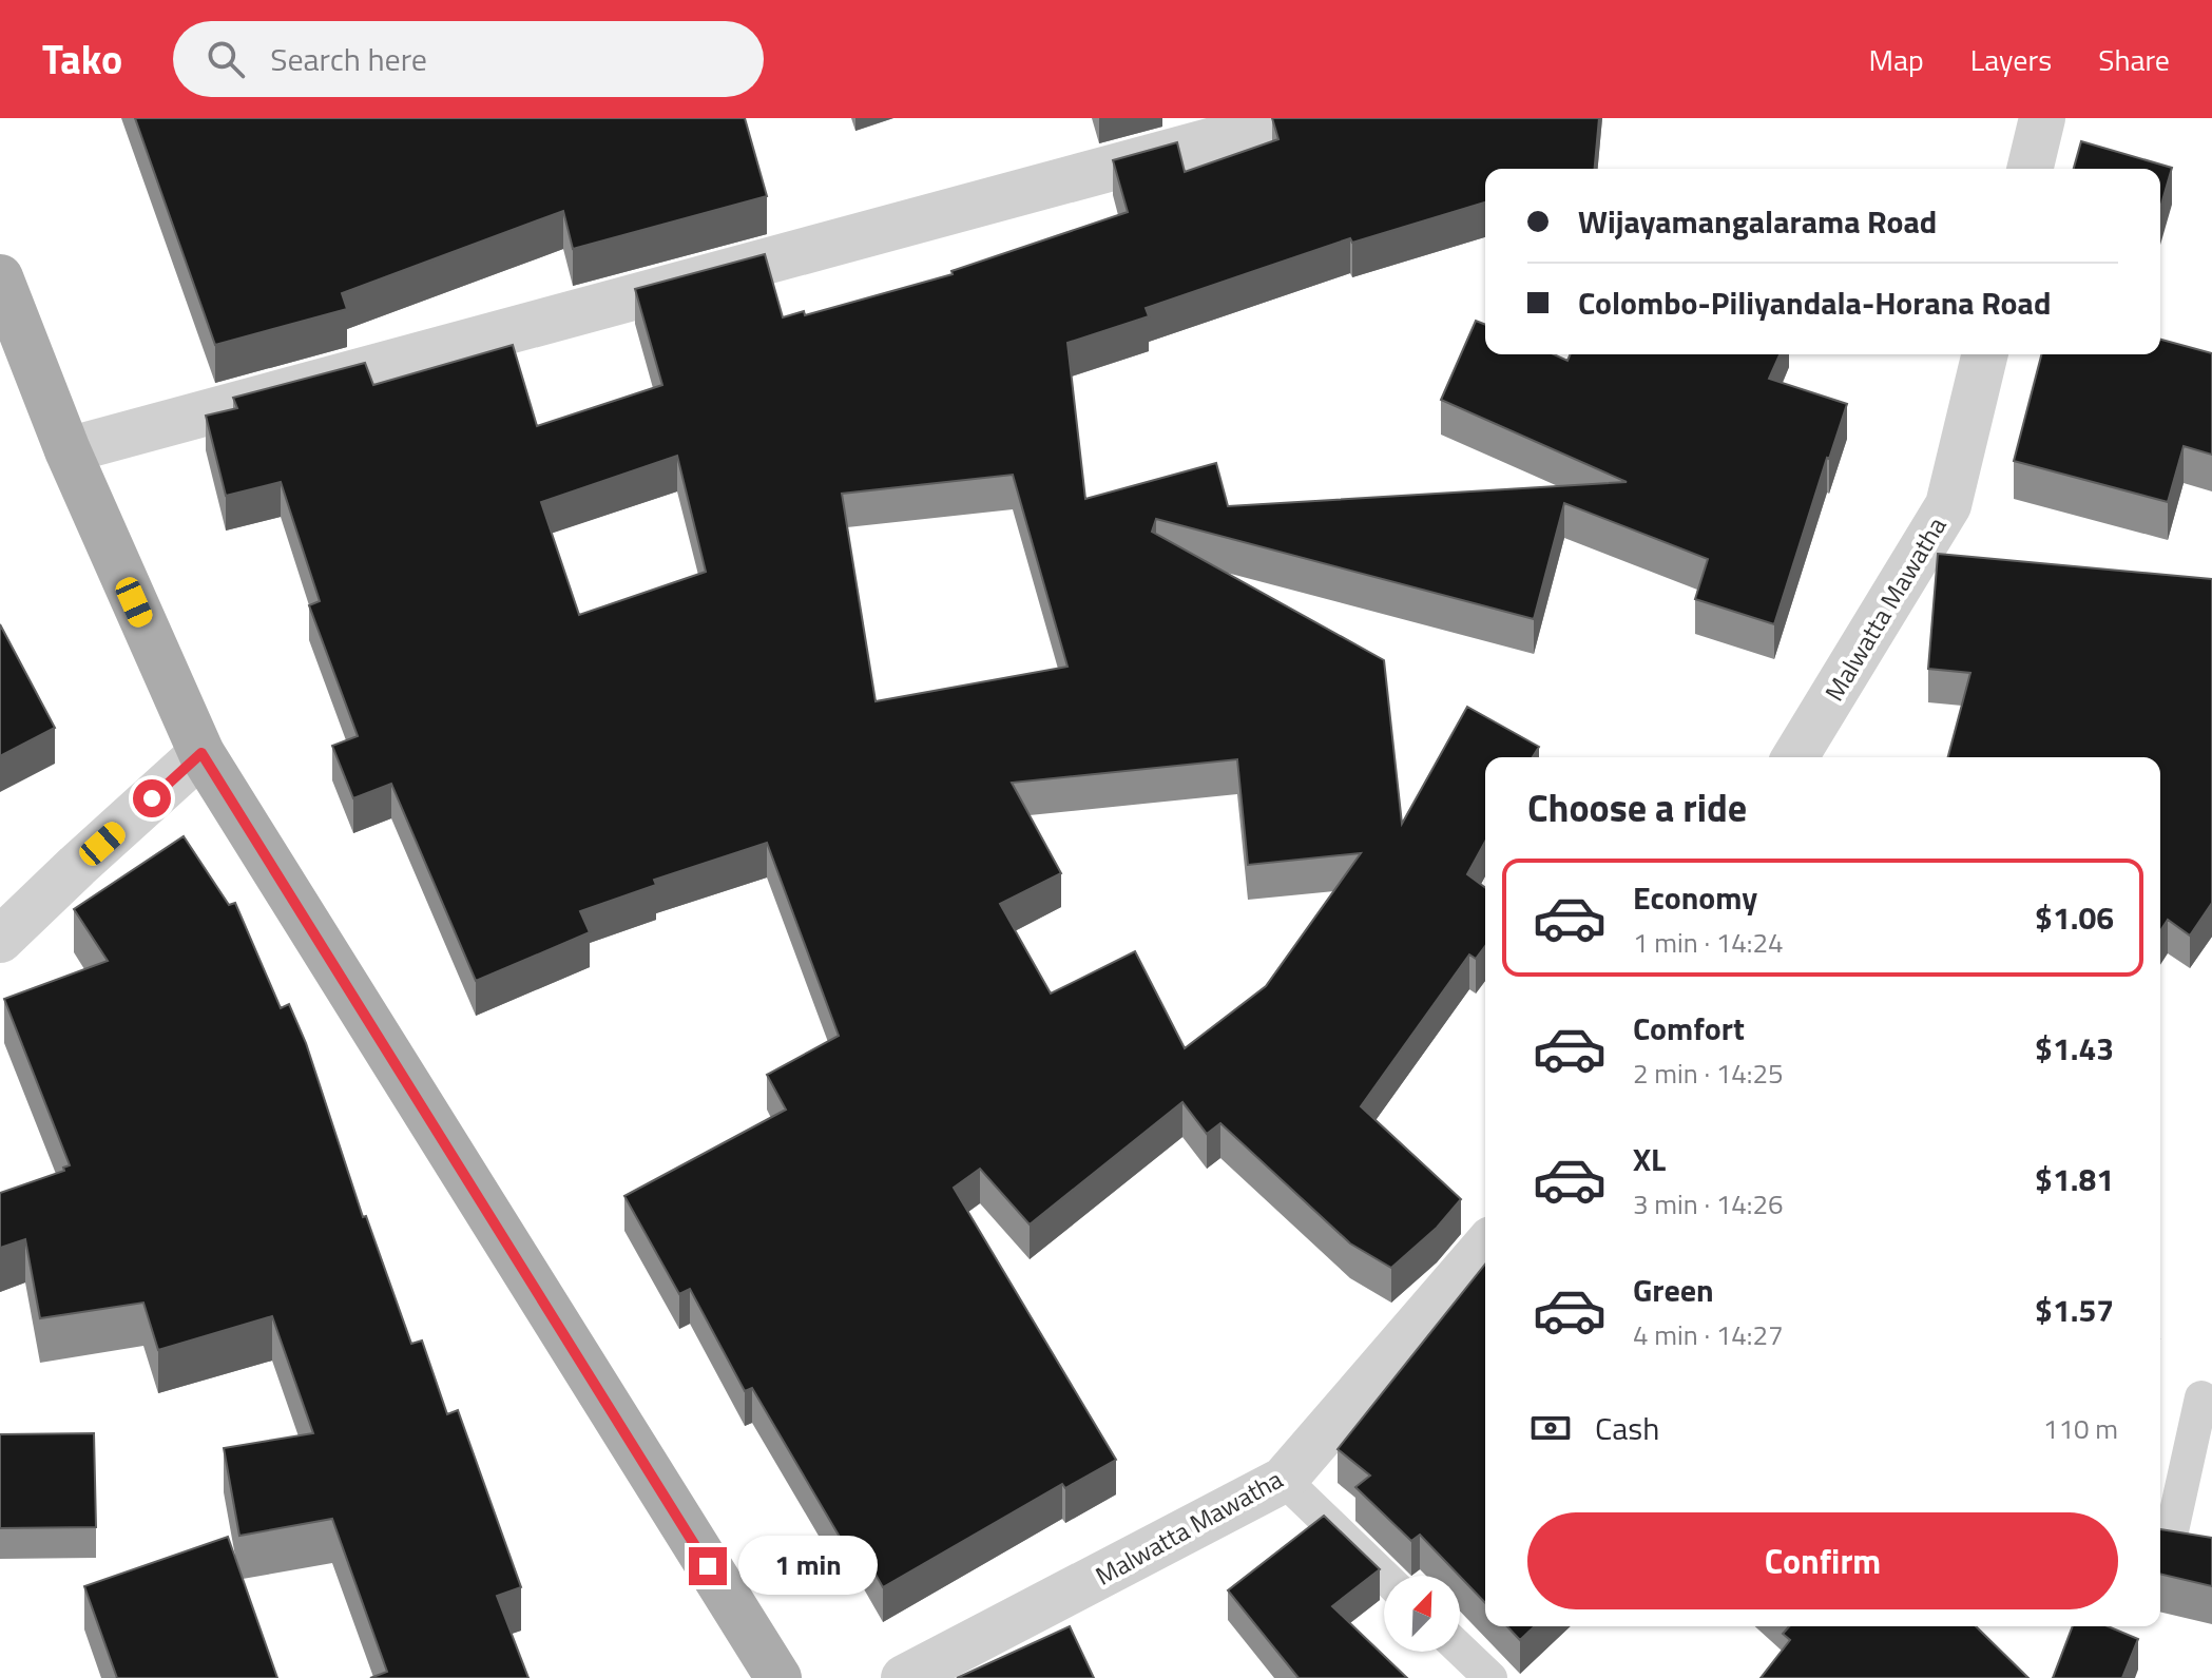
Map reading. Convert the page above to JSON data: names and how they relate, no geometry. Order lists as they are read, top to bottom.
{
  "streets": {
    "street": ["Malwatta Mawatha"]
  },
  "north": "top right",
  "page": {
    "header": "Tako",
    "search": "Search here",
    "nav": ["Map", "Layers", "Share"],
    "banner": ["Wijayamangalarama Road", "Colombo-Piliyandala-Horana Road"],
    "heading": "Choose a ride",
    "list": [
      {
        "name": "Economy",
        "note": "1 min · 14:24",
        "value": "$1.06"
      },
      {
        "name": "Comfort",
        "note": "2 min · 14:25",
        "value": "$1.43"
      },
      {
        "name": "XL",
        "note": "3 min · 14:26",
        "value": "$1.81"
      },
      {
        "name": "Green",
        "note": "4 min · 14:27",
        "value": "$1.57"
      }
    ],
    "pay": ["Cash", "110 m"],
    "buttons": "Confirm",
    "bubble": "1 min"
  }
}
